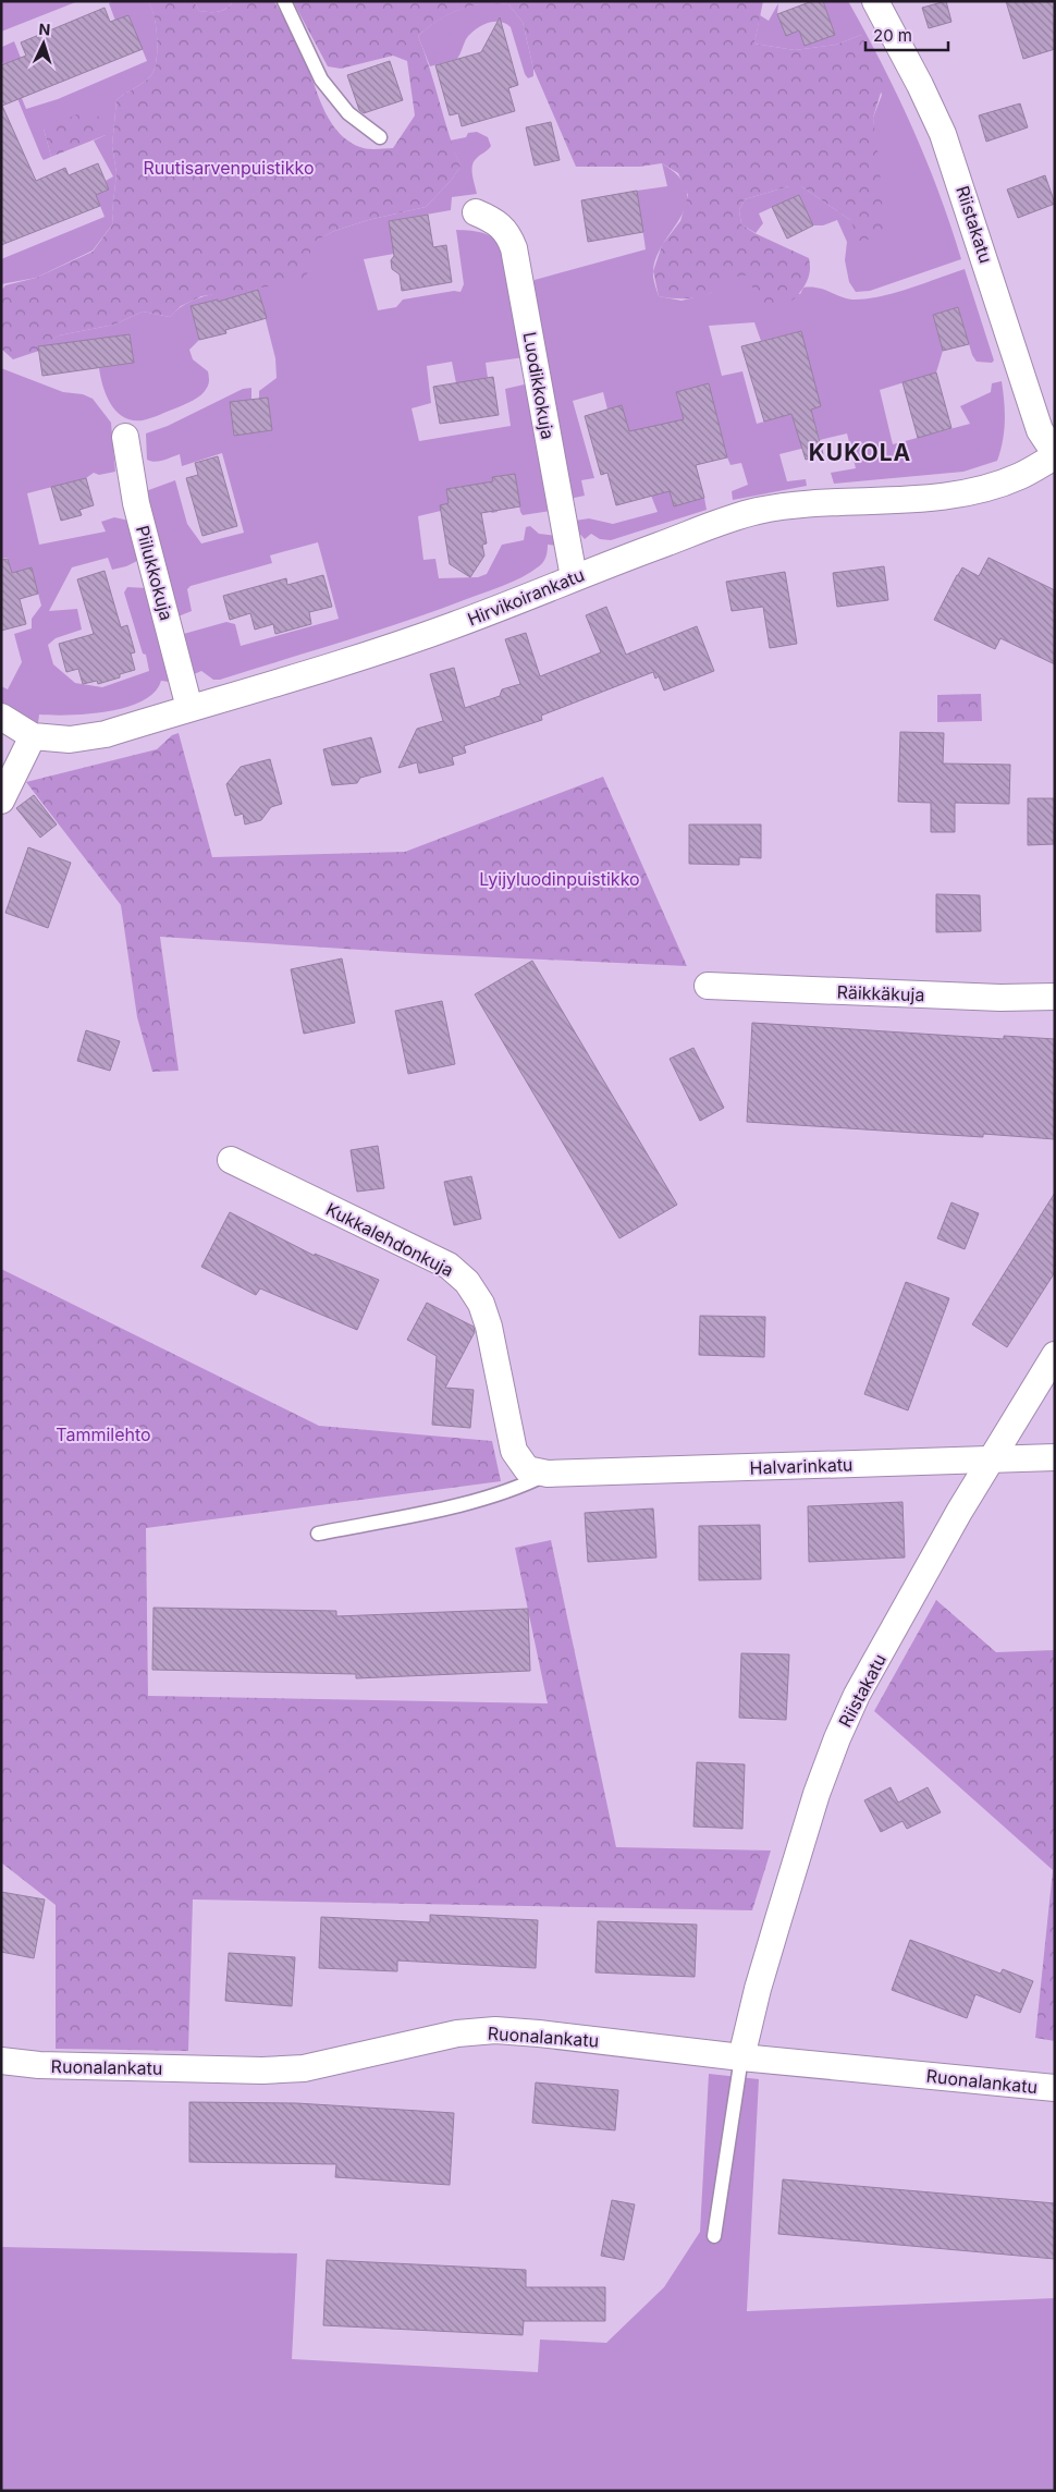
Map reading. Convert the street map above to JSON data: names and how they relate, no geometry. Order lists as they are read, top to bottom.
{
  "streets": {
    "street": [
      "Riistakatu",
      "Luodikkokuja",
      "Piilukkokuja",
      "Hirvikoirankatu",
      "Räikkäkuja",
      "Kukkalehdonkuja",
      "Halvarinkatu",
      "Ruonalankatu"
    ]
  },
  "crossings": [
    ["Riistakatu", "Hirvikoirankatu"],
    ["Riistakatu", "Halvarinkatu"],
    ["Riistakatu", "Ruonalankatu"],
    ["Luodikkokuja", "Hirvikoirankatu"],
    ["Piilukkokuja", "Hirvikoirankatu"],
    ["Kukkalehdonkuja", "Halvarinkatu"]
  ],
  "districts": ["KUKOLA"],
  "parks": ["Ruutisarvenpuistikko", "Lyijyluodinpuistikko", "Tammilehto"],
  "scale_bar": "20 m",
  "north": "top"
}
